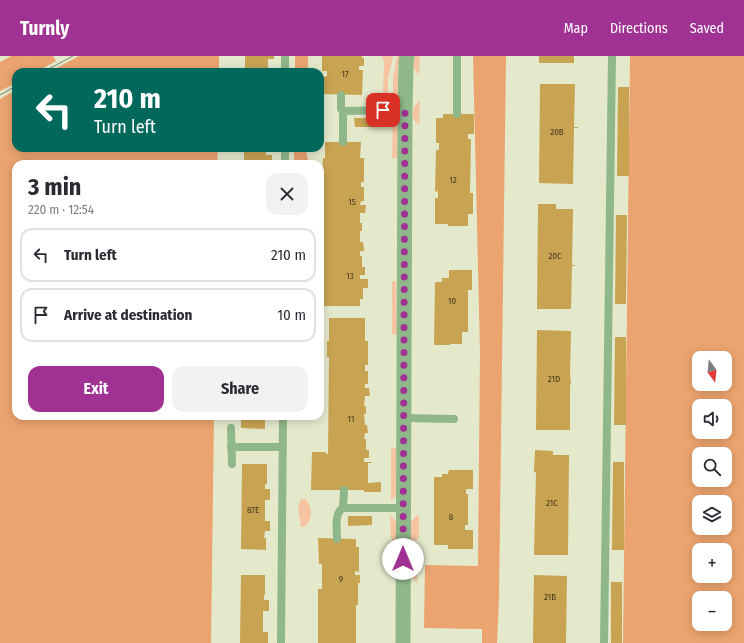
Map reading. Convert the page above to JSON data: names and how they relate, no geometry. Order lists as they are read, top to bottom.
{
  "house_numbers": [
    "17",
    "20B",
    "12",
    "15",
    "20C",
    "13",
    "10",
    "21D",
    "11",
    "21C",
    "87E",
    "8",
    "9",
    "21B"
  ],
  "north": "bottom",
  "page": {
    "header": "Turnly",
    "nav": ["Map", "Directions", "Saved"],
    "turn": ["210 m", "Turn left"],
    "heading": ["3 min", "220 m · 12:54"],
    "list": [
      {
        "name": "Turn left",
        "value": "210 m"
      },
      {
        "name": "Arrive at destination",
        "value": "10 m"
      }
    ],
    "map_buttons": ["+", "−"],
    "buttons": ["Exit", "Share"]
  }
}
